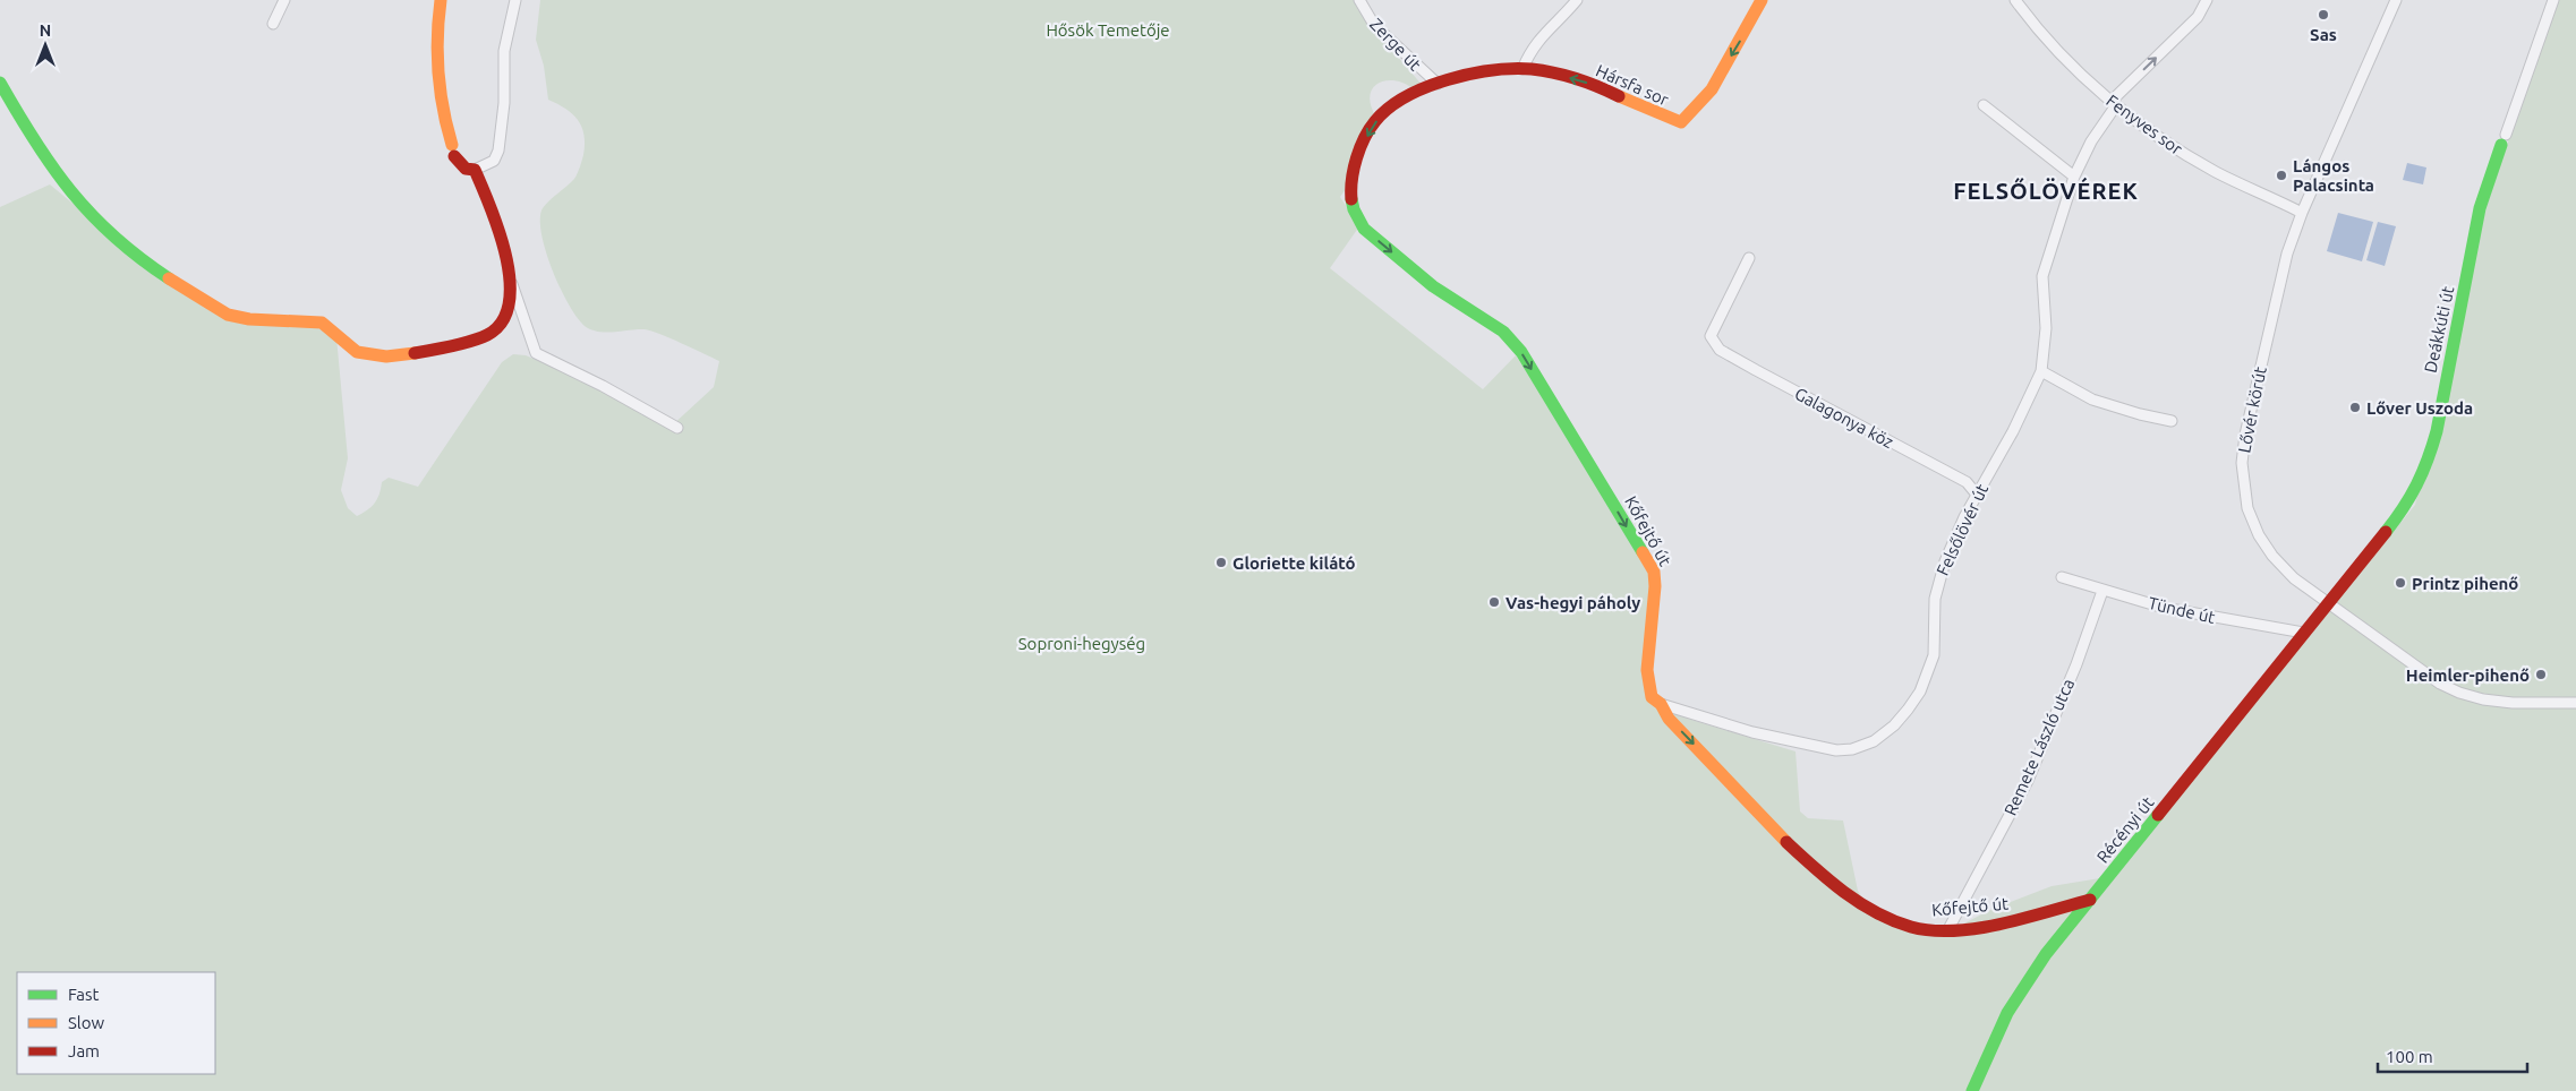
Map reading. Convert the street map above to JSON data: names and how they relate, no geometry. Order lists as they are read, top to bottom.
{
  "streets": {
    "street": [
      "Zerge út",
      "Hársfa sor",
      "Fenyves sor",
      "Deákkúti út",
      "Lővér körút",
      "Galagonya köz",
      "Felsőlövér út",
      "Kőfejtő út",
      "Tünde út",
      "Remete László utca",
      "Récényi út"
    ]
  },
  "crossings": [
    ["Zerge út", "Hársfa sor"],
    ["Hársfa sor", "Kőfejtő út"],
    ["Fenyves sor", "Lővér körút"],
    ["Fenyves sor", "Felsőlövér út"],
    ["Deákkúti út", "Lővér körút"],
    ["Deákkúti út", "Récényi út"],
    ["Lővér körút", "Récényi út"],
    ["Galagonya köz", "Felsőlövér út"],
    ["Felsőlövér út", "Kőfejtő út"],
    ["Kőfejtő út", "Remete László utca"],
    ["Kőfejtő út", "Récényi út"],
    ["Tünde út", "Remete László utca"],
    ["Tünde út", "Récényi út"]
  ],
  "one_way": ["Kőfejtő út"],
  "districts": ["FELSŐLÖVÉREK"],
  "parks": ["Hősök Temetője", "Soproni-hegység"],
  "places": [
    "Sas",
    "Lángos Palacsinta",
    "Lőver Uszoda",
    "Gloriette kilátó",
    "Printz pihenő",
    "Vas-hegyi páholy",
    "Heimler-pihenő"
  ],
  "legend": ["Fast", "Slow", "Jam"],
  "scale_bar": "100 m",
  "north": "top"
}
